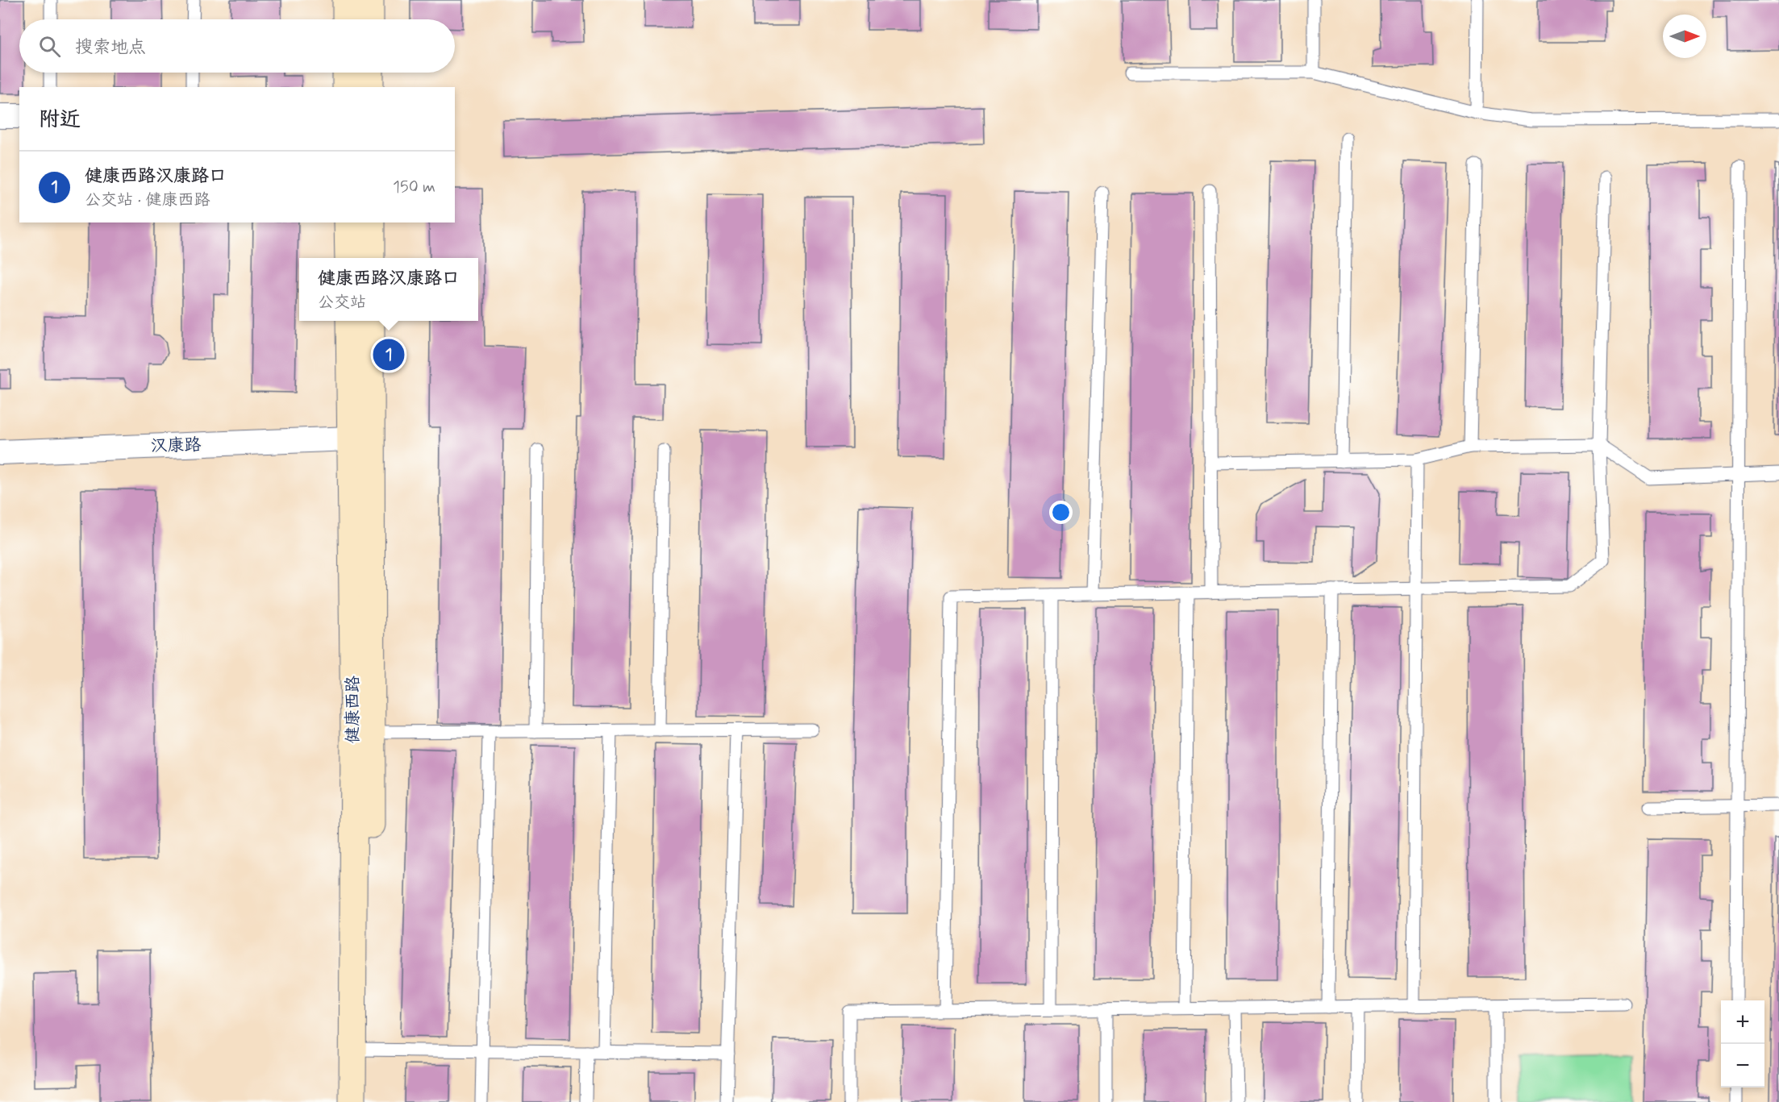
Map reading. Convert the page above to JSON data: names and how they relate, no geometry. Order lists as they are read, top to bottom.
{
  "streets": {
    "street": ["汉康路", "健康西路"]
  },
  "crossings": [
    ["汉康路", "健康西路"]
  ],
  "north": "right",
  "page": {
    "search": "搜索地点",
    "heading": "附近",
    "list": [
      {
        "mark": "1",
        "name": "健康西路汉康路口",
        "note": "公交站 · 健康西路",
        "value": "150 m"
      }
    ],
    "popup": ["健康西路汉康路口", "公交站"],
    "pins": "1",
    "map_buttons": ["+", "−"]
  }
}
